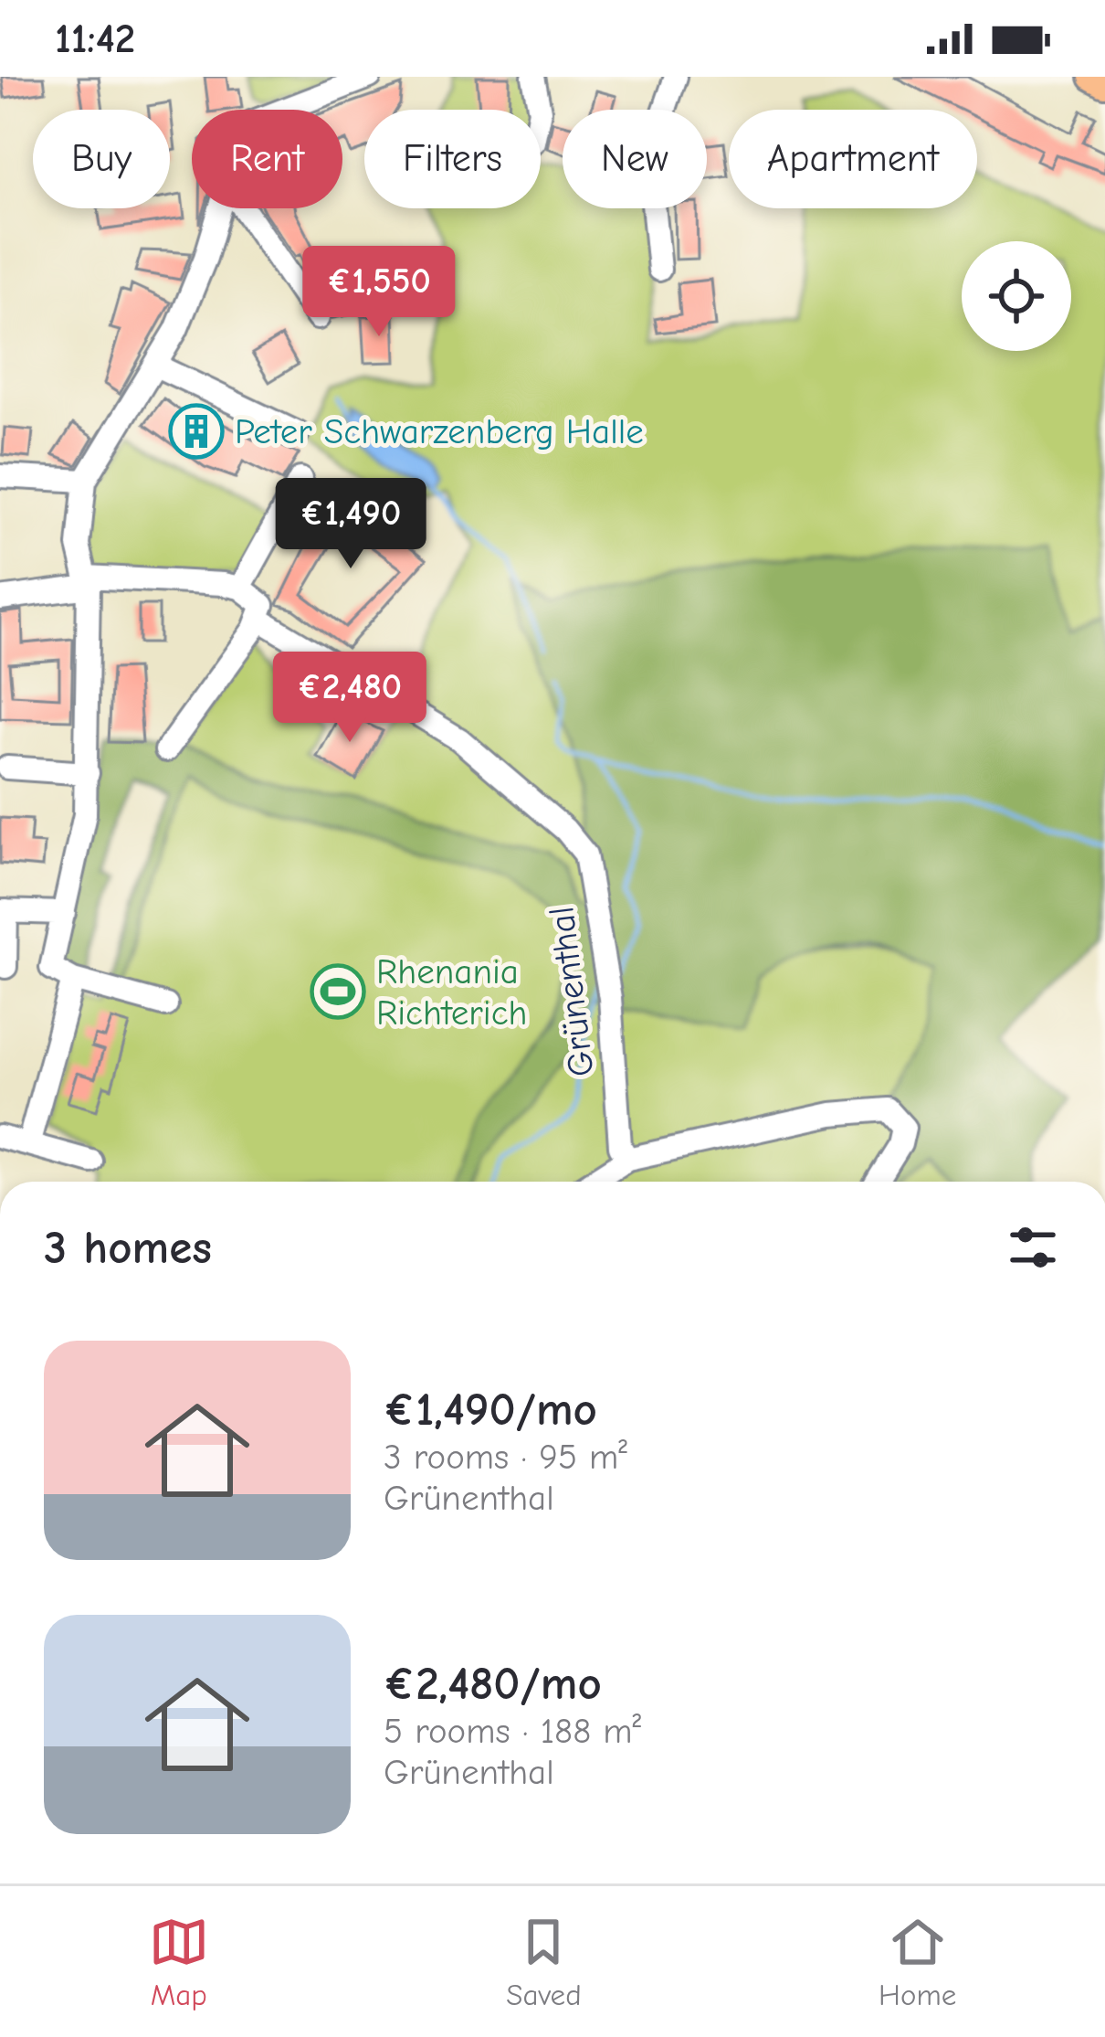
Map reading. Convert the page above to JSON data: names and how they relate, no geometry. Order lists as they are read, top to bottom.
{
  "streets": {
    "street": ["Grünenthal"]
  },
  "places": {
    "building": ["Peter Schwarzenberg Halle"],
    "sports": ["Rhenania Richterich"]
  },
  "page": {
    "status": "11:42",
    "chip": [
      "Buy",
      "Rent",
      "Filters",
      "New",
      "Apartment"
    ],
    "price": ["€1,550", "€1,490", "€2,480"],
    "heading": "3 homes",
    "list": [
      {
        "name": "€1,490/mo",
        "note": "3 rooms · 95 m² · Grünenthal"
      },
      {
        "name": "€2,480/mo",
        "note": "5 rooms · 188 m² · Grünenthal"
      }
    ],
    "tabs": ["Map", "Saved", "Home"]
  }
}
